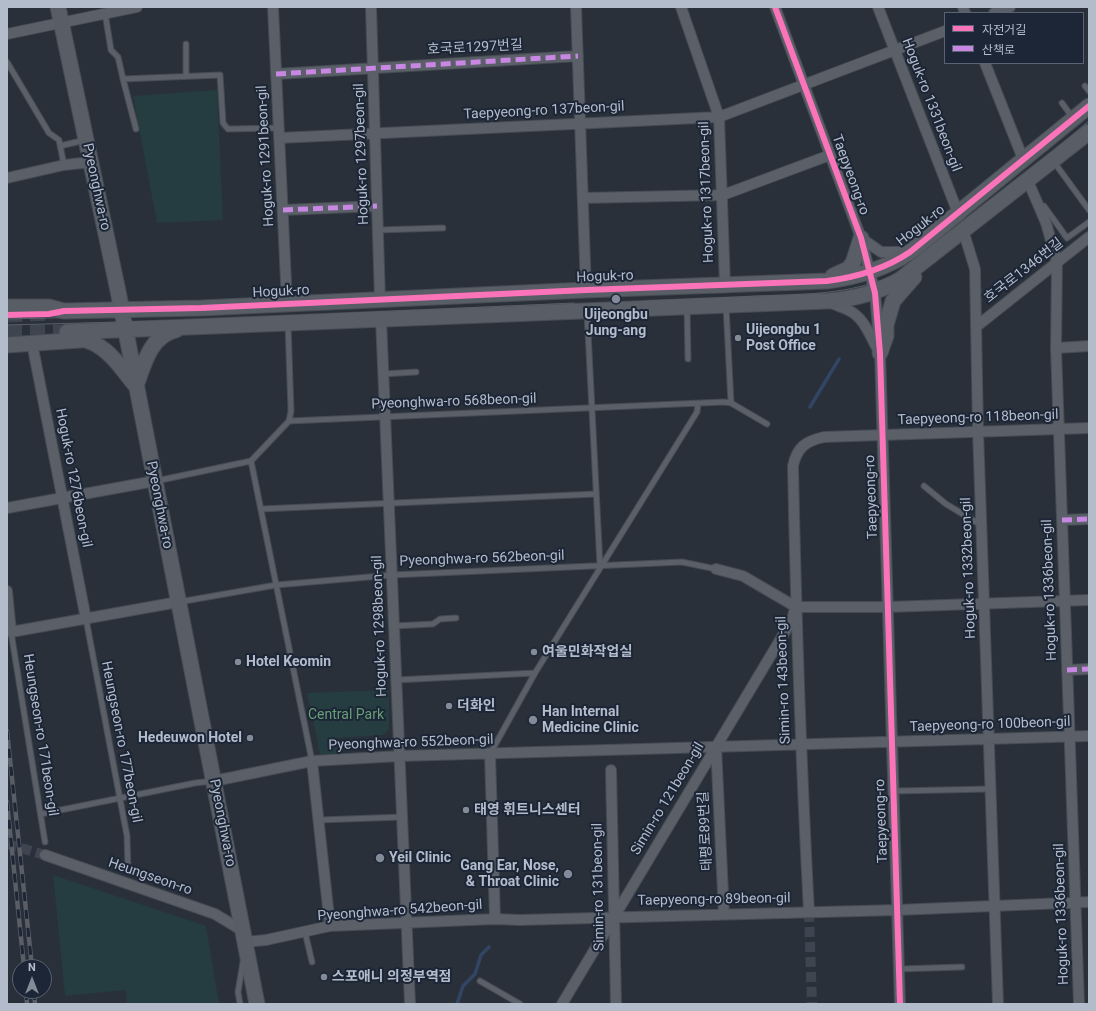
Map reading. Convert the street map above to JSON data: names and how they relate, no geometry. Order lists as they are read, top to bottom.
{
  "streets": {
    "street": [
      "호국로1297번길",
      "Hoguk-ro 1331beon-gil",
      "Taepyeong-ro 137beon-gil",
      "Hoguk-ro 1297beon-gil",
      "Hoguk-ro 1291beon-gil",
      "Taepyeong-ro",
      "Pyeonghwa-ro",
      "Hoguk-ro 1317beon-gil",
      "Hoguk-ro",
      "호국로1346번길",
      "Taepyeong-ro 118beon-gil",
      "Hoguk-ro 1276beon-gil",
      "Hoguk-ro 1332beon-gil",
      "Hoguk-ro 1336beon-gil",
      "Hoguk-ro 1298beon-gil",
      "Simin-ro 143beon-gil",
      "Taepyeong-ro 100beon-gil",
      "Pyeonghwa-ro 552beon-gil",
      "Simin-ro 121beon-gil",
      "태평로89번길",
      "Heungseon-ro",
      "Simin-ro 131beon-gil",
      "Taepyeong-ro 89beon-gil",
      "Pyeonghwa-ro 542beon-gil"
    ],
    "lane": [
      "Pyeonghwa-ro 568beon-gil",
      "Pyeonghwa-ro 562beon-gil",
      "Heungseon-ro 171beon-gil",
      "Heungseon-ro 177beon-gil"
    ]
  },
  "crossings": [
    ["호국로1297번길", "Hoguk-ro 1297beon-gil"],
    ["호국로1297번길", "Hoguk-ro 1291beon-gil"],
    ["Hoguk-ro 1331beon-gil", "Taepyeong-ro 137beon-gil"],
    ["Hoguk-ro 1331beon-gil", "Hoguk-ro"],
    ["Taepyeong-ro 137beon-gil", "Hoguk-ro 1297beon-gil"],
    ["Taepyeong-ro 137beon-gil", "Hoguk-ro 1291beon-gil"],
    ["Taepyeong-ro 137beon-gil", "Taepyeong-ro"],
    ["Taepyeong-ro 137beon-gil", "Hoguk-ro 1317beon-gil"],
    ["Hoguk-ro 1297beon-gil", "Hoguk-ro"],
    ["Hoguk-ro 1291beon-gil", "Hoguk-ro"],
    ["Taepyeong-ro", "Hoguk-ro"],
    ["Taepyeong-ro", "Taepyeong-ro 118beon-gil"],
    ["Taepyeong-ro", "Taepyeong-ro 100beon-gil"],
    ["Taepyeong-ro", "Taepyeong-ro 89beon-gil"],
    ["Pyeonghwa-ro", "Hoguk-ro"],
    ["Pyeonghwa-ro", "Pyeonghwa-ro 562beon-gil"],
    ["Pyeonghwa-ro", "Pyeonghwa-ro 552beon-gil"],
    ["Pyeonghwa-ro", "Heungseon-ro"],
    ["Pyeonghwa-ro", "Pyeonghwa-ro 542beon-gil"],
    ["Hoguk-ro 1317beon-gil", "Hoguk-ro"],
    ["호국로1346번길", "Hoguk-ro 1332beon-gil"],
    ["호국로1346번길", "Hoguk-ro 1336beon-gil"],
    ["Pyeonghwa-ro 568beon-gil", "Hoguk-ro 1298beon-gil"],
    ["Taepyeong-ro 118beon-gil", "Hoguk-ro 1332beon-gil"],
    ["Taepyeong-ro 118beon-gil", "Hoguk-ro 1336beon-gil"],
    ["Taepyeong-ro 118beon-gil", "Simin-ro 143beon-gil"],
    ["Hoguk-ro 1276beon-gil", "Heungseon-ro 177beon-gil"],
    ["Pyeonghwa-ro 562beon-gil", "Hoguk-ro 1298beon-gil"],
    ["Hoguk-ro 1332beon-gil", "Taepyeong-ro 100beon-gil"],
    ["Hoguk-ro 1332beon-gil", "Taepyeong-ro 89beon-gil"],
    ["Hoguk-ro 1336beon-gil", "Taepyeong-ro 100beon-gil"],
    ["Hoguk-ro 1336beon-gil", "Taepyeong-ro 89beon-gil"],
    ["Hoguk-ro 1298beon-gil", "Pyeonghwa-ro 552beon-gil"],
    ["Hoguk-ro 1298beon-gil", "Pyeonghwa-ro 542beon-gil"],
    ["Simin-ro 143beon-gil", "Taepyeong-ro 100beon-gil"],
    ["Simin-ro 143beon-gil", "Simin-ro 121beon-gil"],
    ["Simin-ro 143beon-gil", "Taepyeong-ro 89beon-gil"],
    ["Taepyeong-ro 100beon-gil", "Pyeonghwa-ro 552beon-gil"],
    ["Taepyeong-ro 100beon-gil", "Simin-ro 121beon-gil"],
    ["Taepyeong-ro 100beon-gil", "태평로89번길"],
    ["Pyeonghwa-ro 552beon-gil", "Simin-ro 121beon-gil"],
    ["Pyeonghwa-ro 552beon-gil", "태평로89번길"],
    ["Simin-ro 121beon-gil", "태평로89번길"],
    ["Simin-ro 121beon-gil", "Simin-ro 131beon-gil"],
    ["Simin-ro 121beon-gil", "Taepyeong-ro 89beon-gil"],
    ["태평로89번길", "Taepyeong-ro 89beon-gil"],
    ["Heungseon-ro", "Pyeonghwa-ro 542beon-gil"],
    ["Simin-ro 131beon-gil", "Taepyeong-ro 89beon-gil"],
    ["Taepyeong-ro 89beon-gil", "Pyeonghwa-ro 542beon-gil"]
  ],
  "parks": ["Central Park"],
  "places": [
    "Uijeongbu Jung-ang",
    "Uijeongbu 1 Post Office",
    "여울민화작업실",
    "Hotel Keomin",
    "더화인",
    "Han Internal Medicine Clinic",
    "Hedeuwon Hotel",
    "태영 휘트니스센터",
    "Yeil Clinic",
    "Gang Ear, Nose, & Throat Clinic",
    "스포애니 의정부역점"
  ],
  "legend": ["자전거길", "산책로"],
  "north": "top"
}
